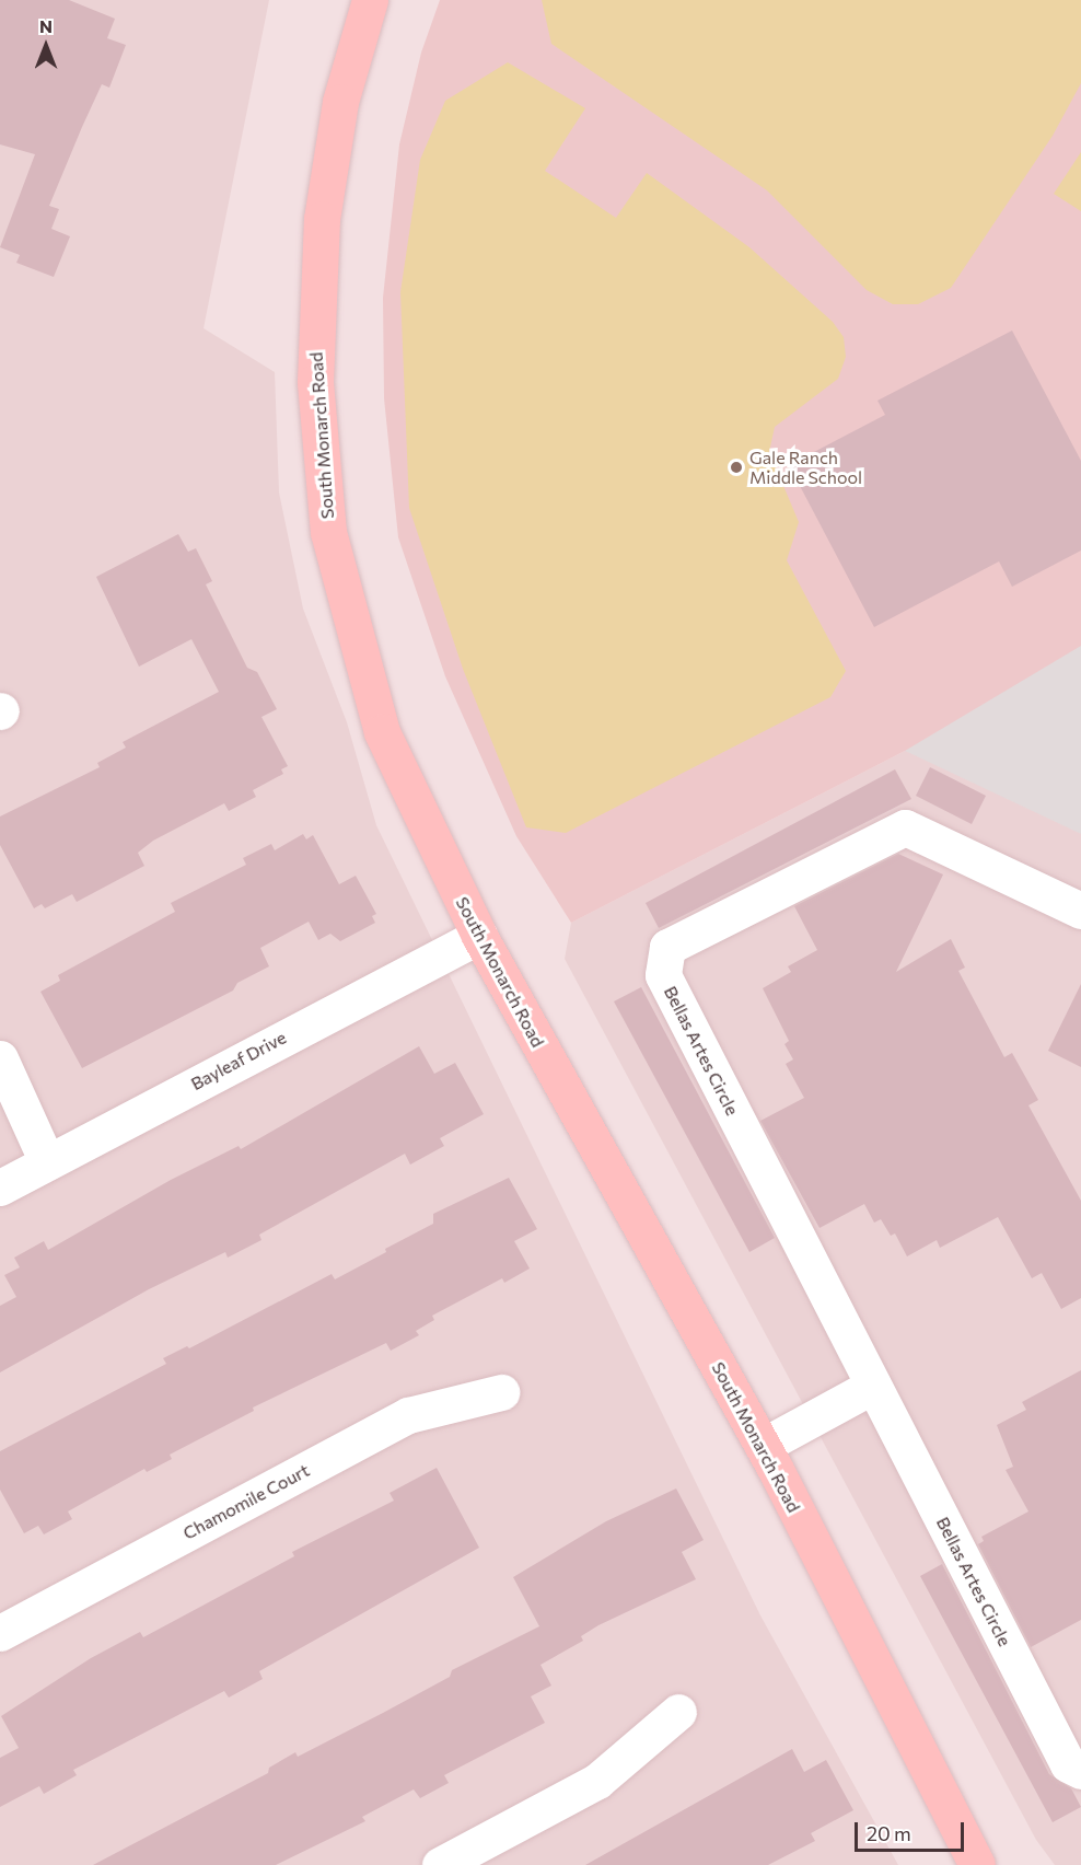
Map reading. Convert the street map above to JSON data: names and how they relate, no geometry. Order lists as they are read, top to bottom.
{
  "streets": {
    "street": [
      "South Monarch Road",
      "Bellas Artes Circle",
      "Bayleaf Drive",
      "Chamomile Court"
    ]
  },
  "crossings": [
    ["South Monarch Road", "Bayleaf Drive"]
  ],
  "places": ["Gale Ranch Middle School"],
  "scale_bar": "20 m",
  "north": "top"
}
